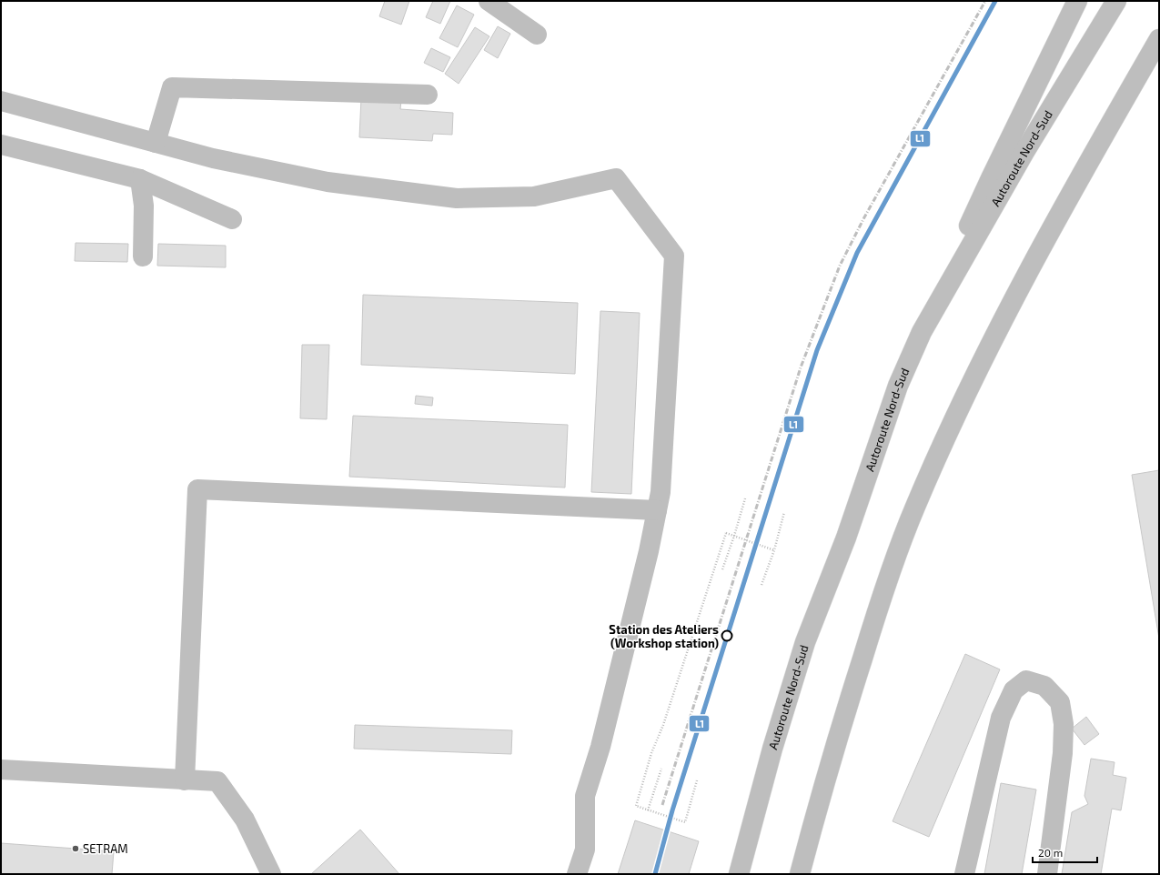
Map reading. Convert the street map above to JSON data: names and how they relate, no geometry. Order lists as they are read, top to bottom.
{
  "streets": {
    "main road": ["Autoroute Nord-Sud"]
  },
  "places": ["Station des Ateliers (Workshop station)", "SETRAM"],
  "lines": ["transit line L1"],
  "scale_bar": "20 m"
}
